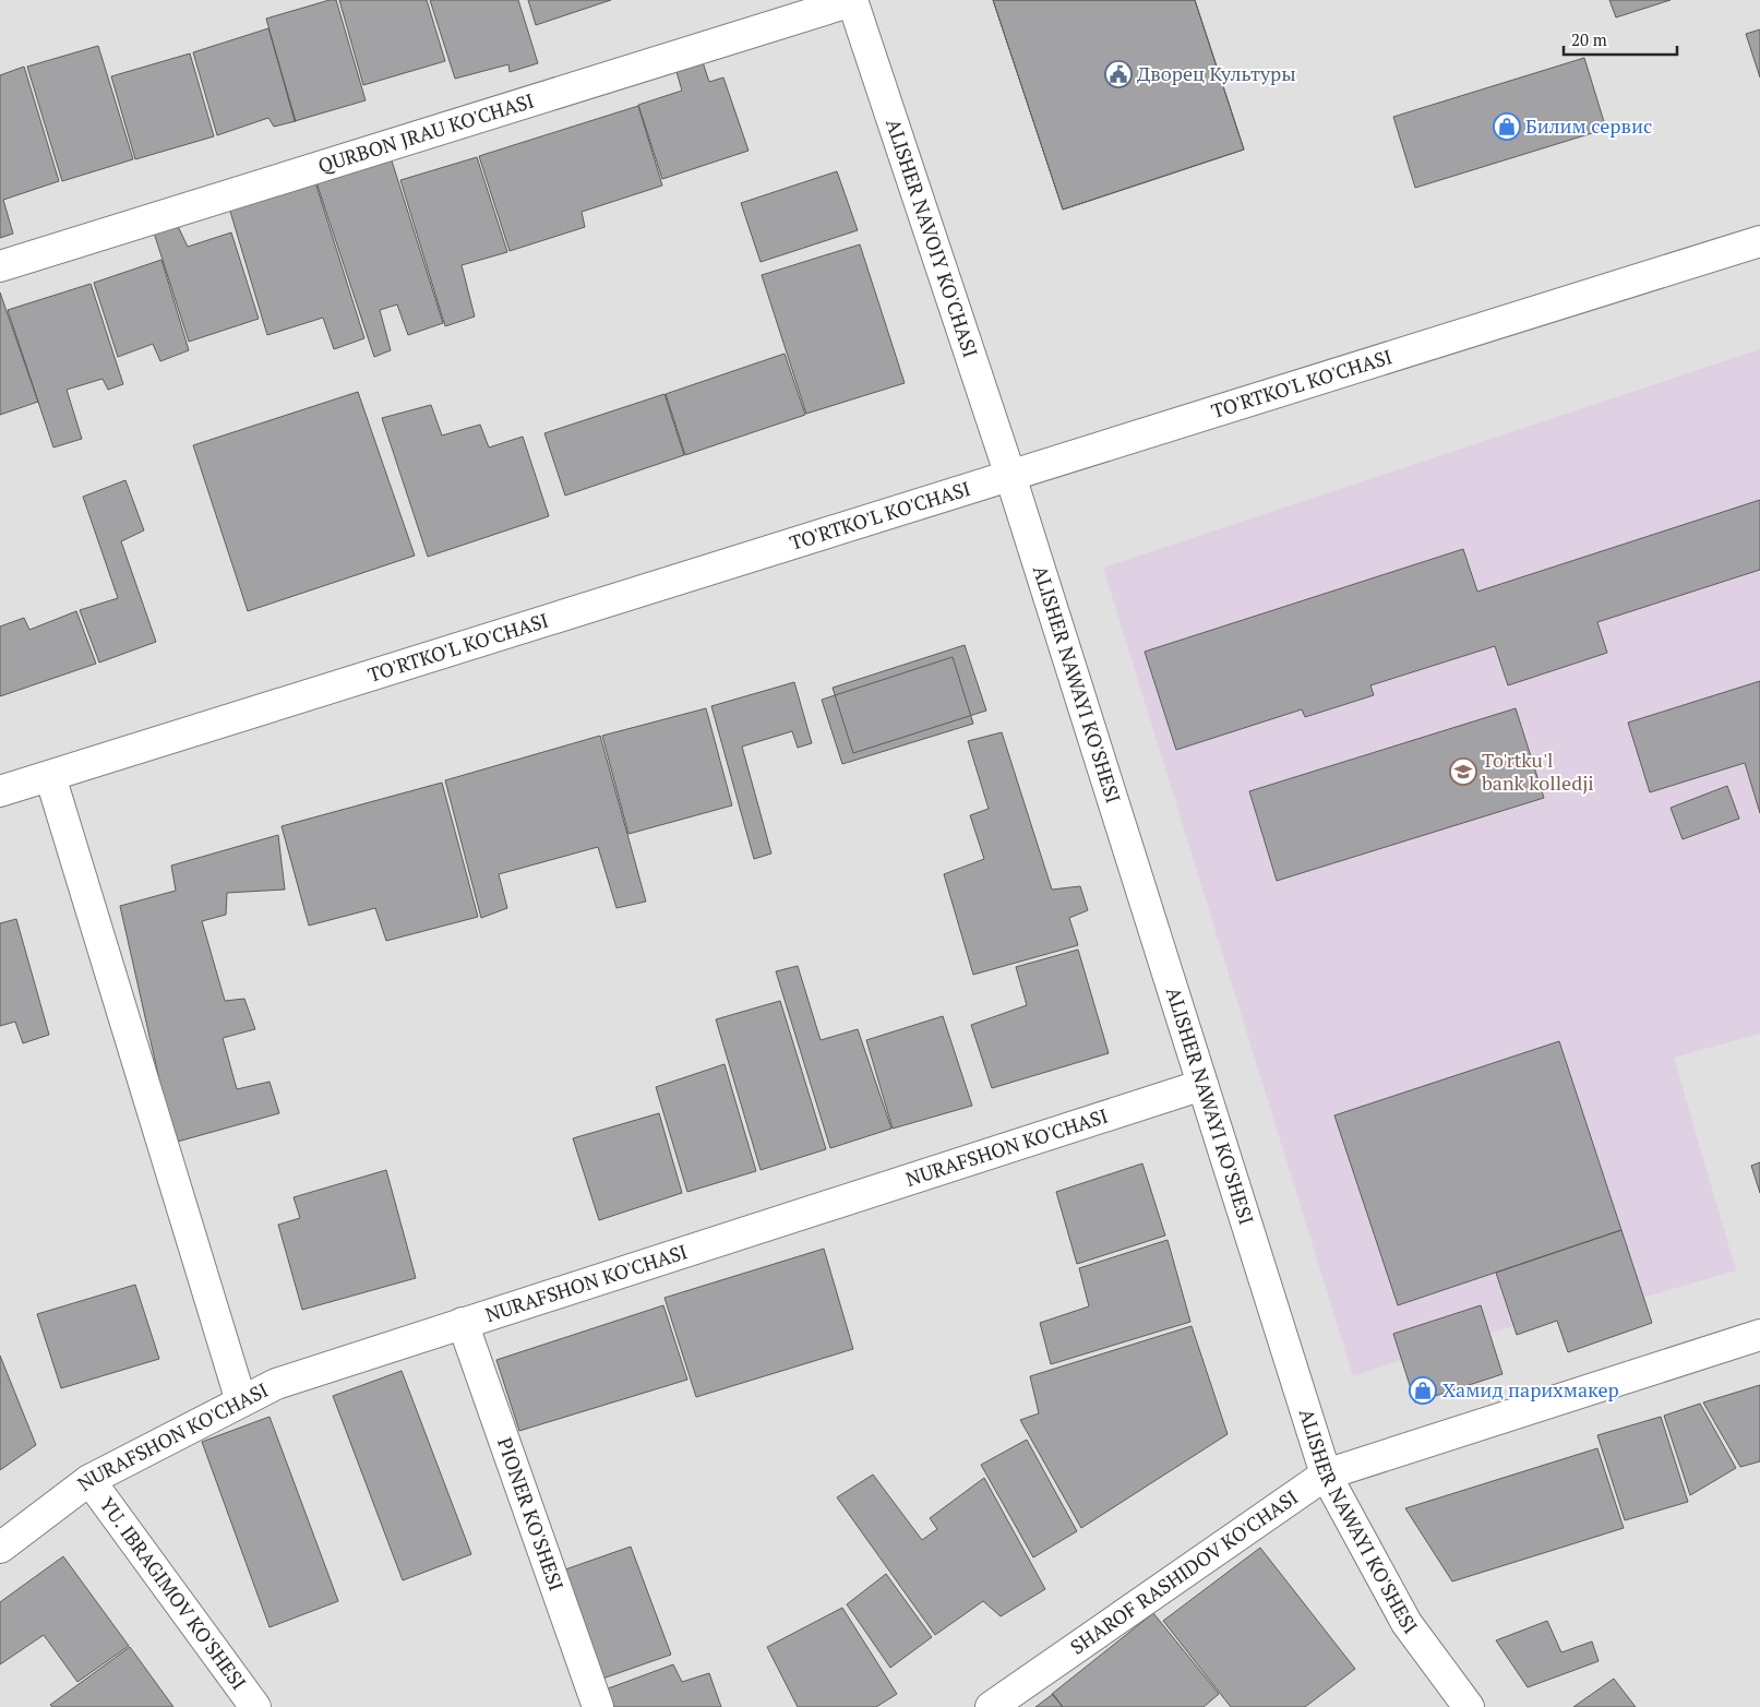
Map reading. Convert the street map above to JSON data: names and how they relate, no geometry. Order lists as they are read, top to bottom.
{
  "streets": {
    "street": [
      "QURBON JRAU KO'CHASI",
      "ALISHER NAVOIY KO'CHASI",
      "TO'RTKO'L KO'CHASI",
      "ALISHER NAWAYI KO'SHESI",
      "NURAFSHON KO'CHASI",
      "PIONER KO'SHESI",
      "SHAROF RASHIDOV KO'CHASI",
      "YU. IBRAGIMOV KO'SHESI"
    ]
  },
  "crossings": [
    ["QURBON JRAU KO'CHASI", "ALISHER NAVOIY KO'CHASI"],
    ["ALISHER NAVOIY KO'CHASI", "TO'RTKO'L KO'CHASI"],
    ["ALISHER NAVOIY KO'CHASI", "ALISHER NAWAYI KO'SHESI"],
    ["TO'RTKO'L KO'CHASI", "ALISHER NAWAYI KO'SHESI"],
    ["ALISHER NAWAYI KO'SHESI", "NURAFSHON KO'CHASI"],
    ["ALISHER NAWAYI KO'SHESI", "SHAROF RASHIDOV KO'CHASI"],
    ["NURAFSHON KO'CHASI", "PIONER KO'SHESI"],
    ["NURAFSHON KO'CHASI", "YU. IBRAGIMOV KO'SHESI"]
  ],
  "places": {
    "public building": ["Дворец Культуры"],
    "shop": ["Билим сервис", "Хамид парихмакер"],
    "school or university": ["To'rtku'l bank kolledji"]
  },
  "scale_bar": "20 m"
}
